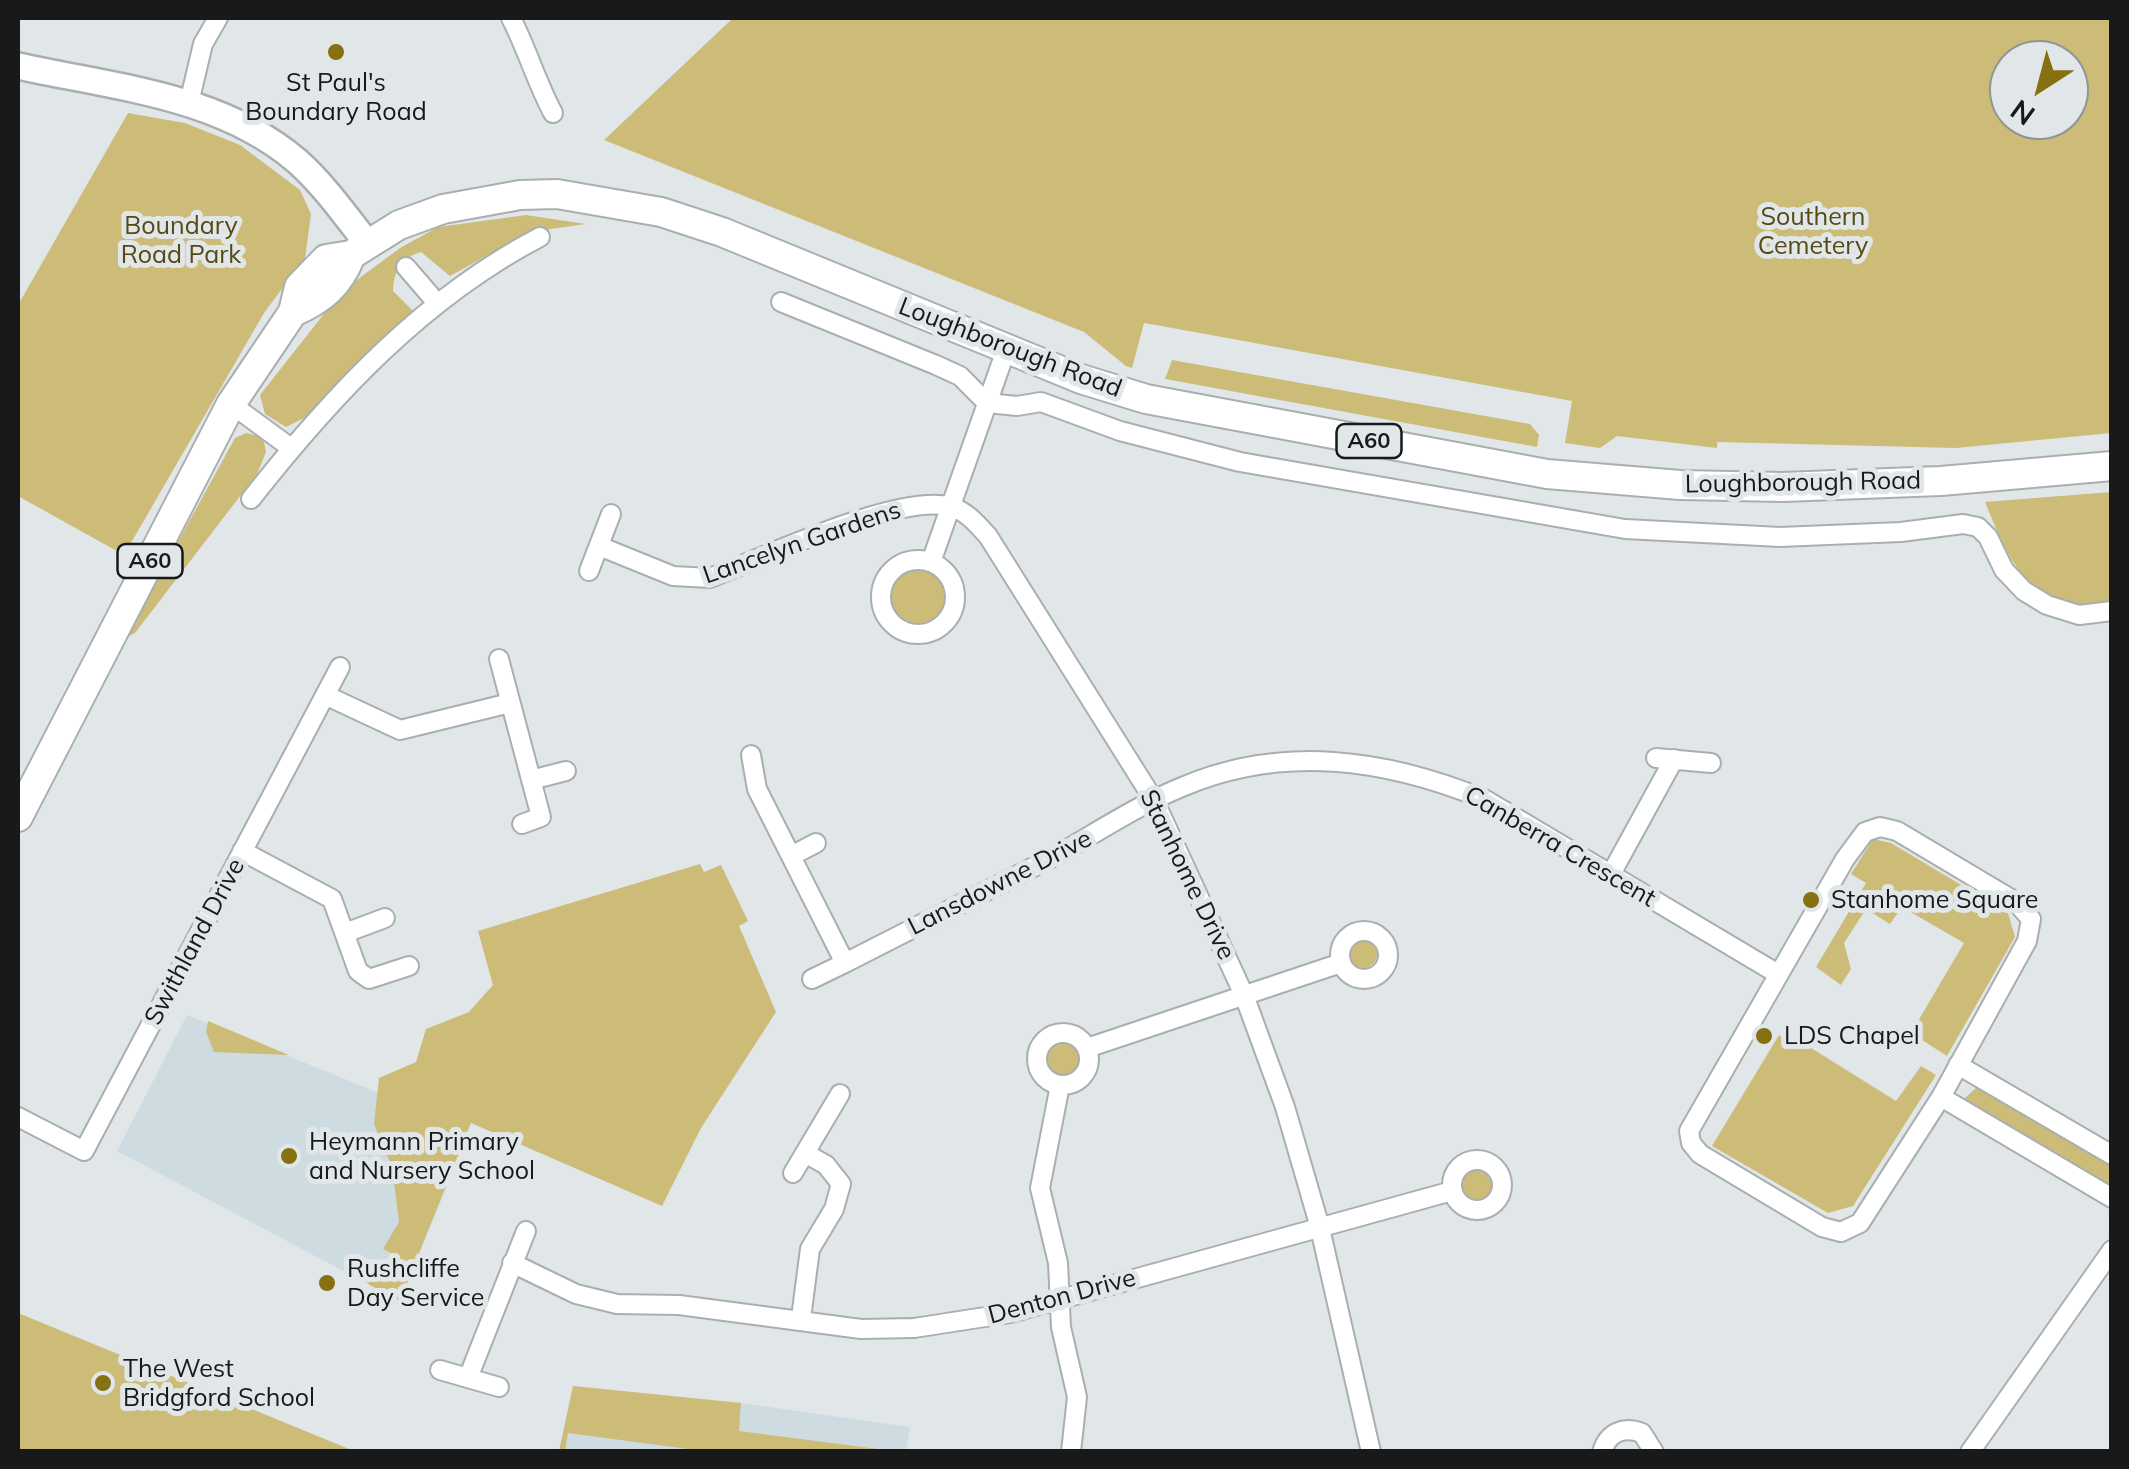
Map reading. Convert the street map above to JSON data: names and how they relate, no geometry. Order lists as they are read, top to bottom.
{
  "streets": {
    "main road": ["Loughborough Road", "A60"],
    "street": [
      "Lancelyn Gardens",
      "Canberra Crescent",
      "Stanhome Drive",
      "Lansdowne Drive",
      "Swithland Drive",
      "Denton Drive"
    ]
  },
  "crossings": [
    ["Lancelyn Gardens", "Stanhome Drive"],
    ["Canberra Crescent", "Stanhome Drive"],
    ["Canberra Crescent", "Lansdowne Drive"],
    ["Stanhome Drive", "Lansdowne Drive"],
    ["Stanhome Drive", "Denton Drive"]
  ],
  "parks": ["Southern Cemetery", "Boundary Road Park"],
  "places": [
    "St Paul's Boundary Road",
    "Stanhome Square",
    "LDS Chapel",
    "Heymann Primary and Nursery School",
    "Rushcliffe Day Service",
    "The West Bridgford School"
  ],
  "north": "bottom left"
}
